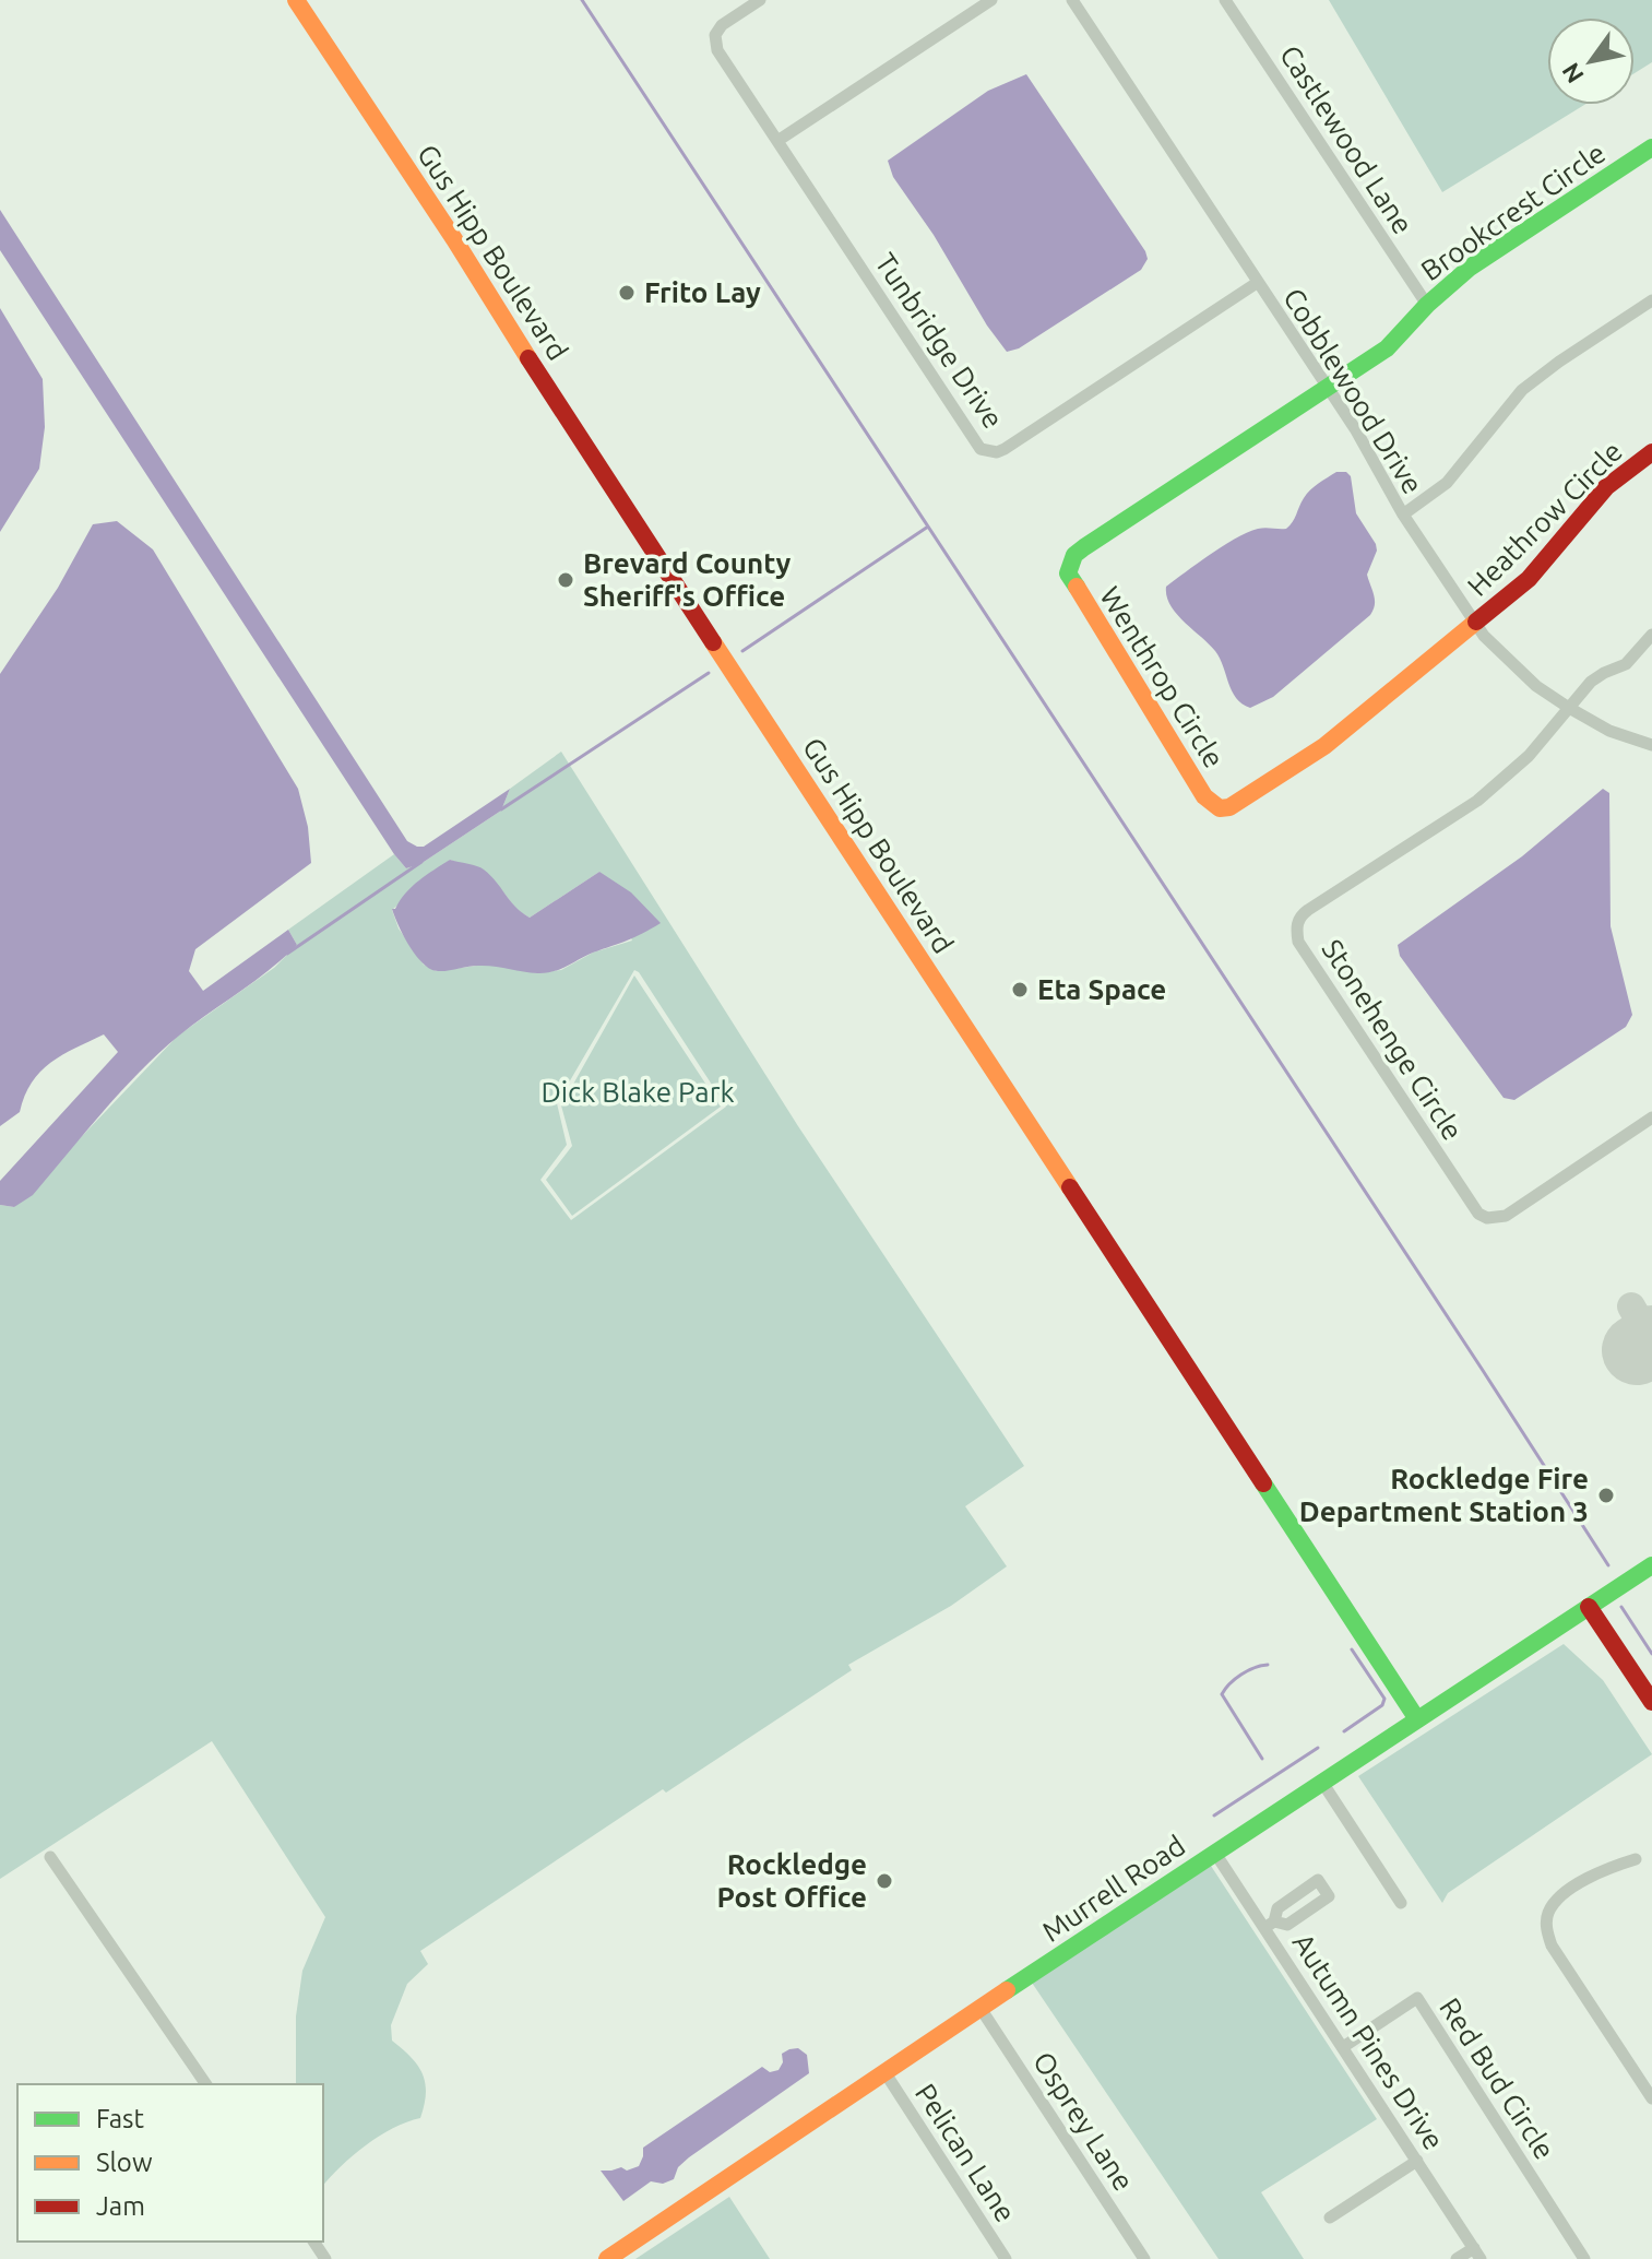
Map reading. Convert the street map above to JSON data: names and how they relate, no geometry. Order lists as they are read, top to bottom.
{
  "streets": {
    "street": [
      "Castlewood Lane",
      "Brookcrest Circle",
      "Gus Hipp Boulevard",
      "Tunbridge Drive",
      "Cobblewood Drive",
      "Heathrow Circle",
      "Wenthrop Circle",
      "Stonehenge Circle",
      "Murrell Road",
      "Autumn Pines Drive",
      "Red Bud Circle",
      "Osprey Lane",
      "Pelican Lane"
    ]
  },
  "crossings": [
    ["Castlewood Lane", "Brookcrest Circle"],
    ["Brookcrest Circle", "Cobblewood Drive"],
    ["Brookcrest Circle", "Wenthrop Circle"],
    ["Gus Hipp Boulevard", "Murrell Road"],
    ["Tunbridge Drive", "Cobblewood Drive"],
    ["Cobblewood Drive", "Heathrow Circle"],
    ["Cobblewood Drive", "Wenthrop Circle"],
    ["Cobblewood Drive", "Stonehenge Circle"],
    ["Heathrow Circle", "Wenthrop Circle"],
    ["Murrell Road", "Autumn Pines Drive"],
    ["Murrell Road", "Osprey Lane"],
    ["Murrell Road", "Pelican Lane"],
    ["Autumn Pines Drive", "Red Bud Circle"]
  ],
  "parks": ["Dick Blake Park"],
  "places": [
    "Frito Lay",
    "Brevard County Sheriff's Office",
    "Eta Space",
    "Rockledge Fire Department Station 3",
    "Rockledge Post Office"
  ],
  "legend": ["Fast", "Slow", "Jam"],
  "north": "bottom left"
}
